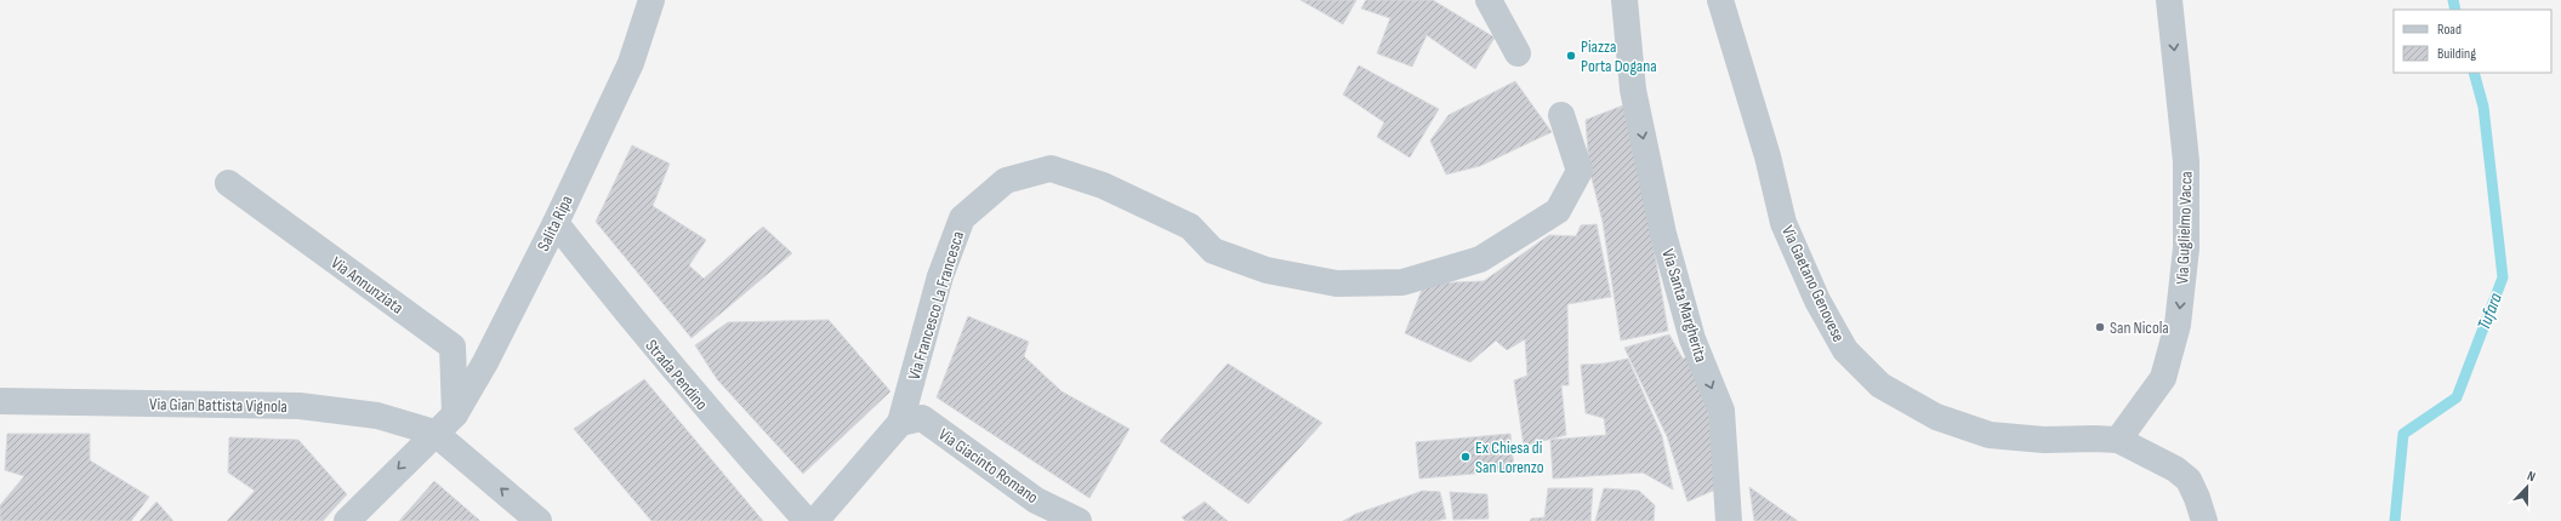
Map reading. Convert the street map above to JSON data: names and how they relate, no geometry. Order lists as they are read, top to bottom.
{
  "streets": {
    "street": [
      "Salita Ripa",
      "Via Guglielmo Vacca",
      "Via Gaetano Genovese",
      "Via Annunziata",
      "Via Francesco La Francesca",
      "Via Santa Margherita",
      "Strada Pendino",
      "Via Gian Battista Vignola",
      "Via Giacinto Romano"
    ]
  },
  "crossings": [
    ["Salita Ripa", "Via Annunziata"],
    ["Salita Ripa", "Strada Pendino"],
    ["Salita Ripa", "Via Gian Battista Vignola"],
    ["Via Guglielmo Vacca", "Via Gaetano Genovese"],
    ["Via Francesco La Francesca", "Via Giacinto Romano"]
  ],
  "one_way": ["Via Guglielmo Vacca", "Via Santa Margherita"],
  "water": ["Tufara"],
  "places": ["Piazza Porta Dogana", "San Nicola", "Ex Chiesa di San Lorenzo"],
  "legend": ["Road", "Building"],
  "north": "top"
}
